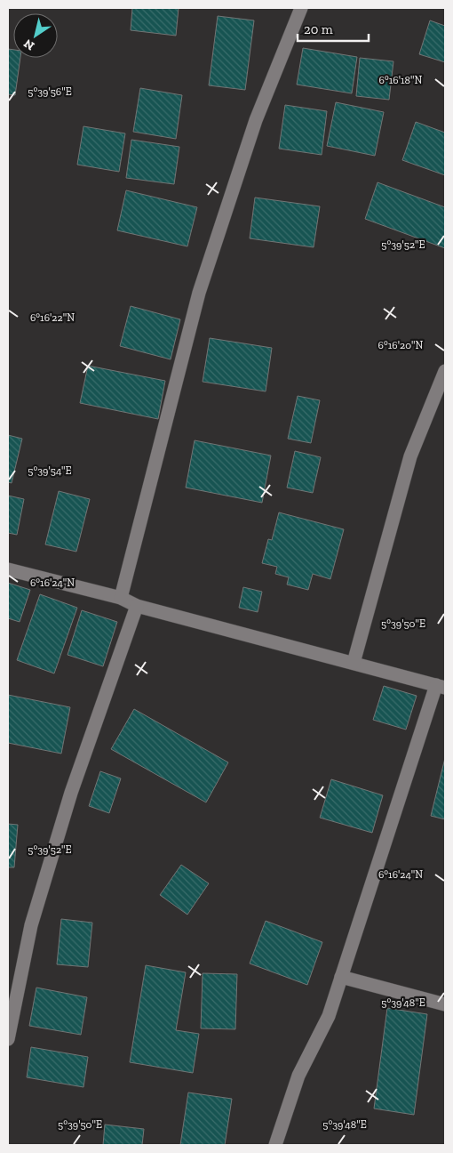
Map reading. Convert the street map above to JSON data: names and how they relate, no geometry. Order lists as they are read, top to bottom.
{
  "scale_bar": "20 m",
  "north": "bottom left",
  "coordinates": [
    "6°16'18\"N",
    "5°39'56\"E",
    "5°39'52\"E",
    "6°16'22\"N",
    "6°16'20\"N",
    "5°39'54\"E",
    "6°16'24\"N",
    "5°39'50\"E",
    "5°39'48\"E"
  ]
}
